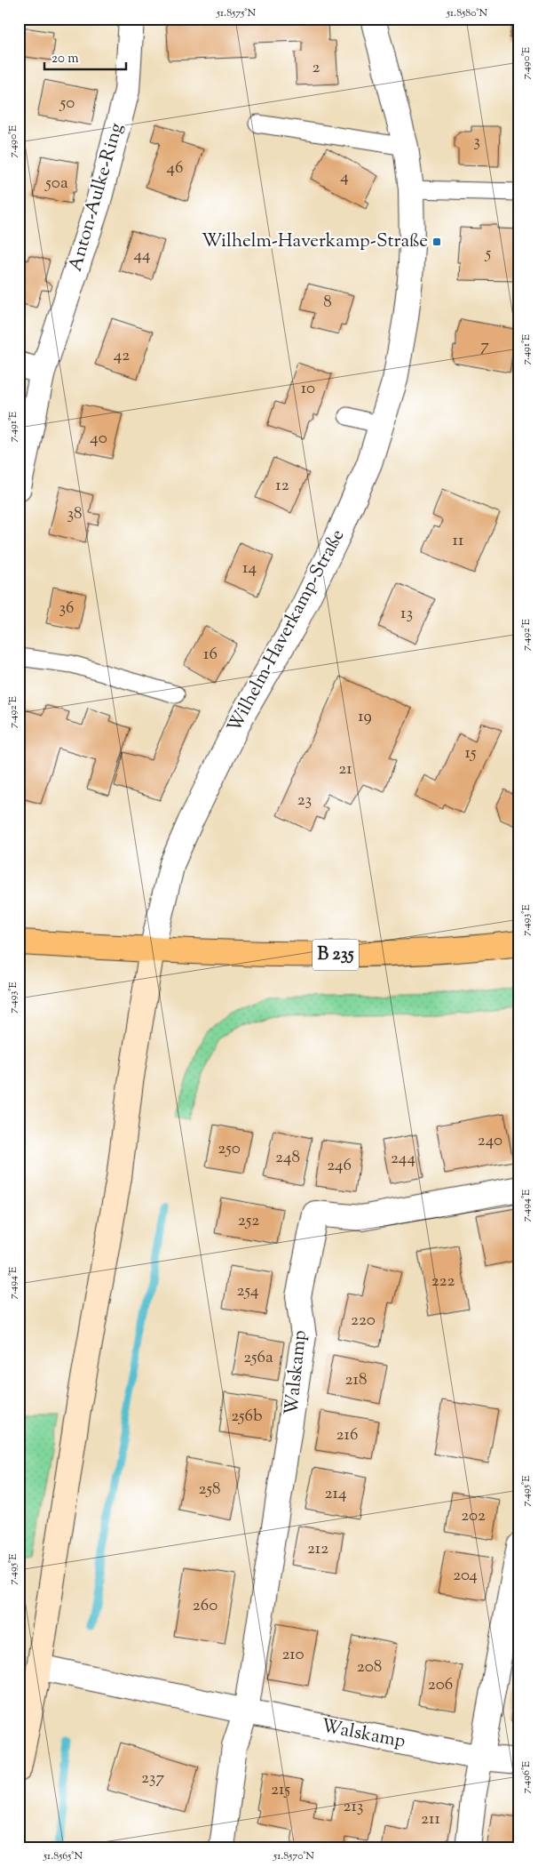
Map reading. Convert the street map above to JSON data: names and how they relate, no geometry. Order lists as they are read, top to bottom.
{
  "streets": {
    "main road": ["B 235"],
    "street": ["Anton-Aulke-Ring", "Wilhelm-Haverkamp-Straße", "Walskamp"]
  },
  "crossings": [
    ["Wilhelm-Haverkamp-Straße", "B 235"]
  ],
  "places": {
    "transit": ["Wilhelm-Haverkamp-Straße"]
  },
  "house_numbers": [
    "2",
    "50",
    "3",
    "46",
    "4",
    "50a",
    "5",
    "44",
    "8",
    "7",
    "42",
    "10",
    "40",
    "12",
    "38",
    "11",
    "14",
    "36",
    "13",
    "16",
    "19",
    "15",
    "21",
    "23",
    "240",
    "250",
    "248",
    "244",
    "246",
    "252",
    "222",
    "254",
    "220",
    "256a",
    "218",
    "256b",
    "216",
    "258",
    "214",
    "202",
    "212",
    "204",
    "260",
    "210",
    "208",
    "206",
    "237",
    "215",
    "213",
    "211"
  ],
  "scale_bar": "20 m",
  "coordinates": [
    "51.8575°N",
    "51.8580°N",
    "7.490°E",
    "7.491°E",
    "7.492°E",
    "7.493°E",
    "7.494°E",
    "7.495°E",
    "7.496°E",
    "51.8565°N",
    "51.8570°N"
  ]
}
